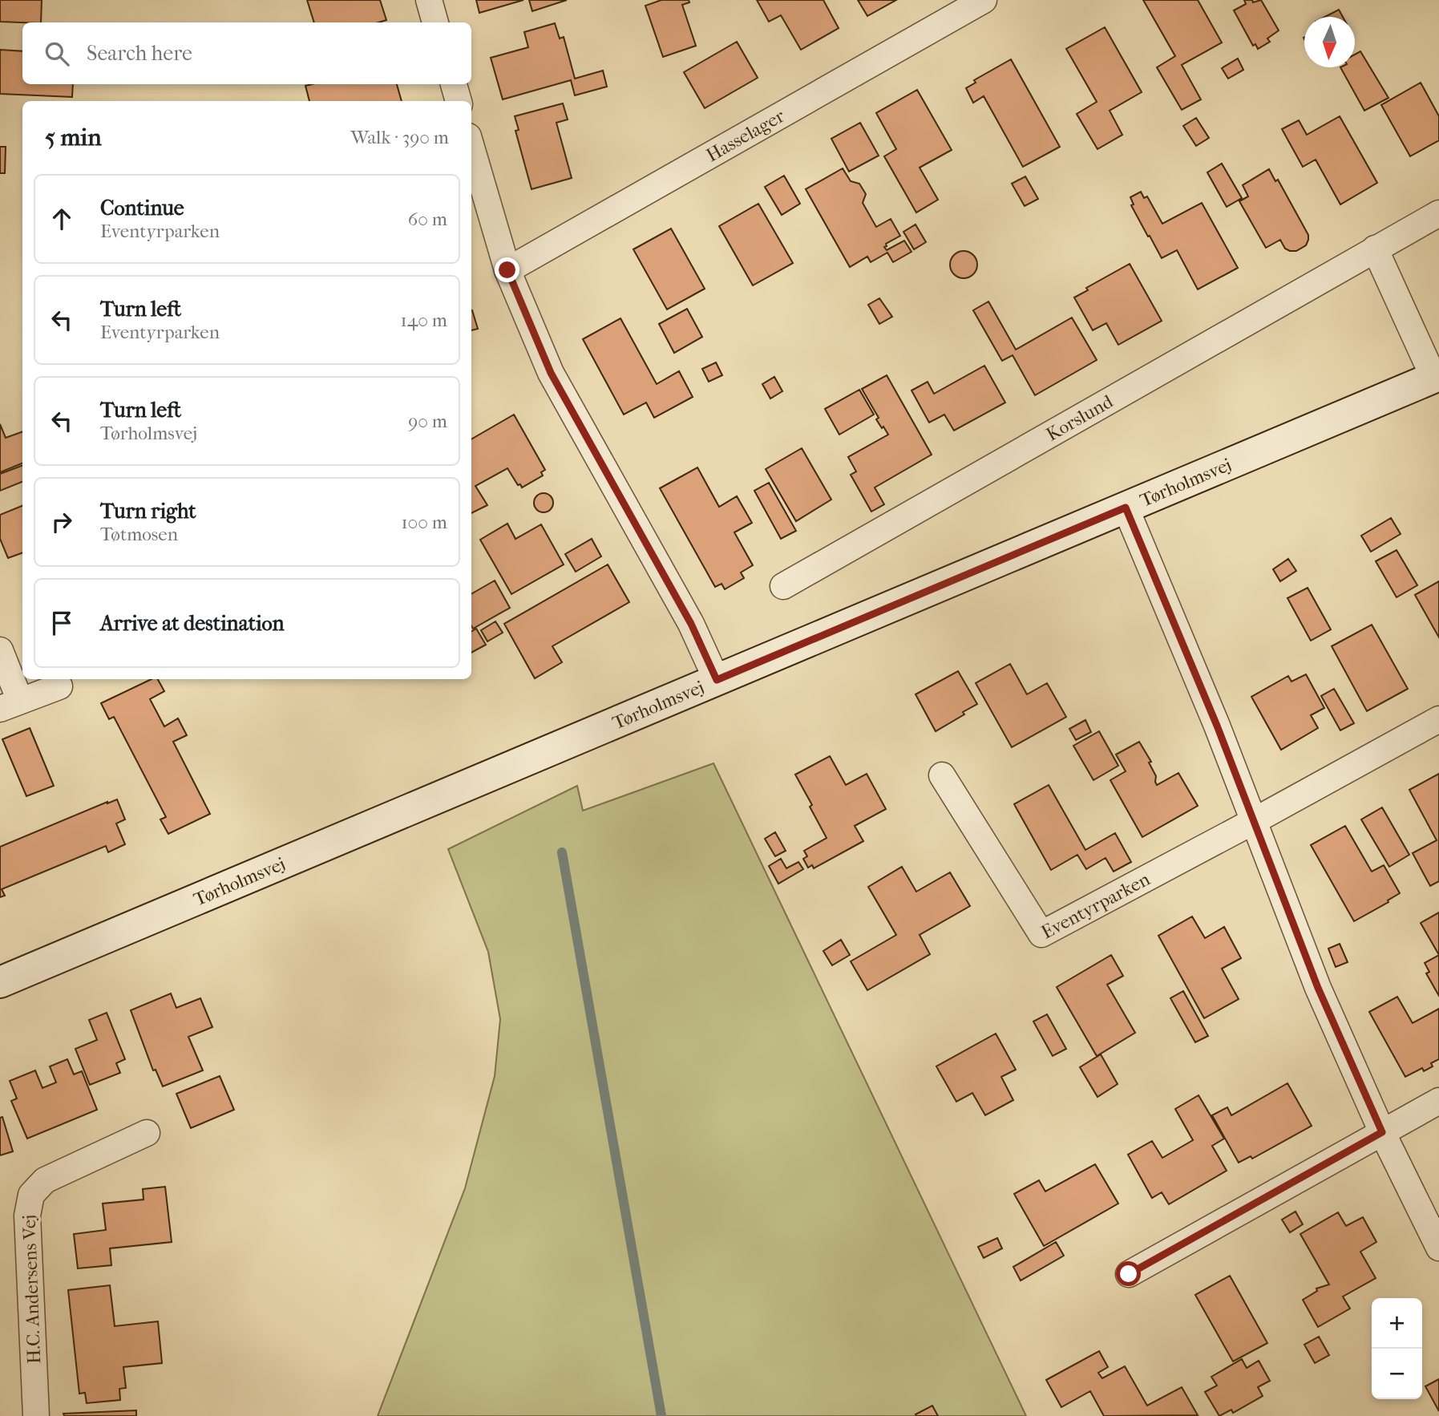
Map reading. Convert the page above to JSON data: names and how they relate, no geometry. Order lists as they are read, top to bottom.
{
  "streets": {
    "street": [
      "Hasselager",
      "Korslund",
      "Tørholmsvej",
      "Eventyrparken",
      "H.C. Andersens Vej"
    ]
  },
  "north": "bottom",
  "page": {
    "search": "Search here",
    "heading": ["5 min", "Walk · 390 m"],
    "list": [
      ["Continue", "Eventyrparken", "60 m"],
      ["Turn left", "Eventyrparken", "140 m"],
      ["Turn left", "Tørholmsvej", "90 m"],
      ["Turn right", "Tøtmosen", "100 m"],
      "Arrive at destination"
    ],
    "map_buttons": ["+", "−"]
  }
}
